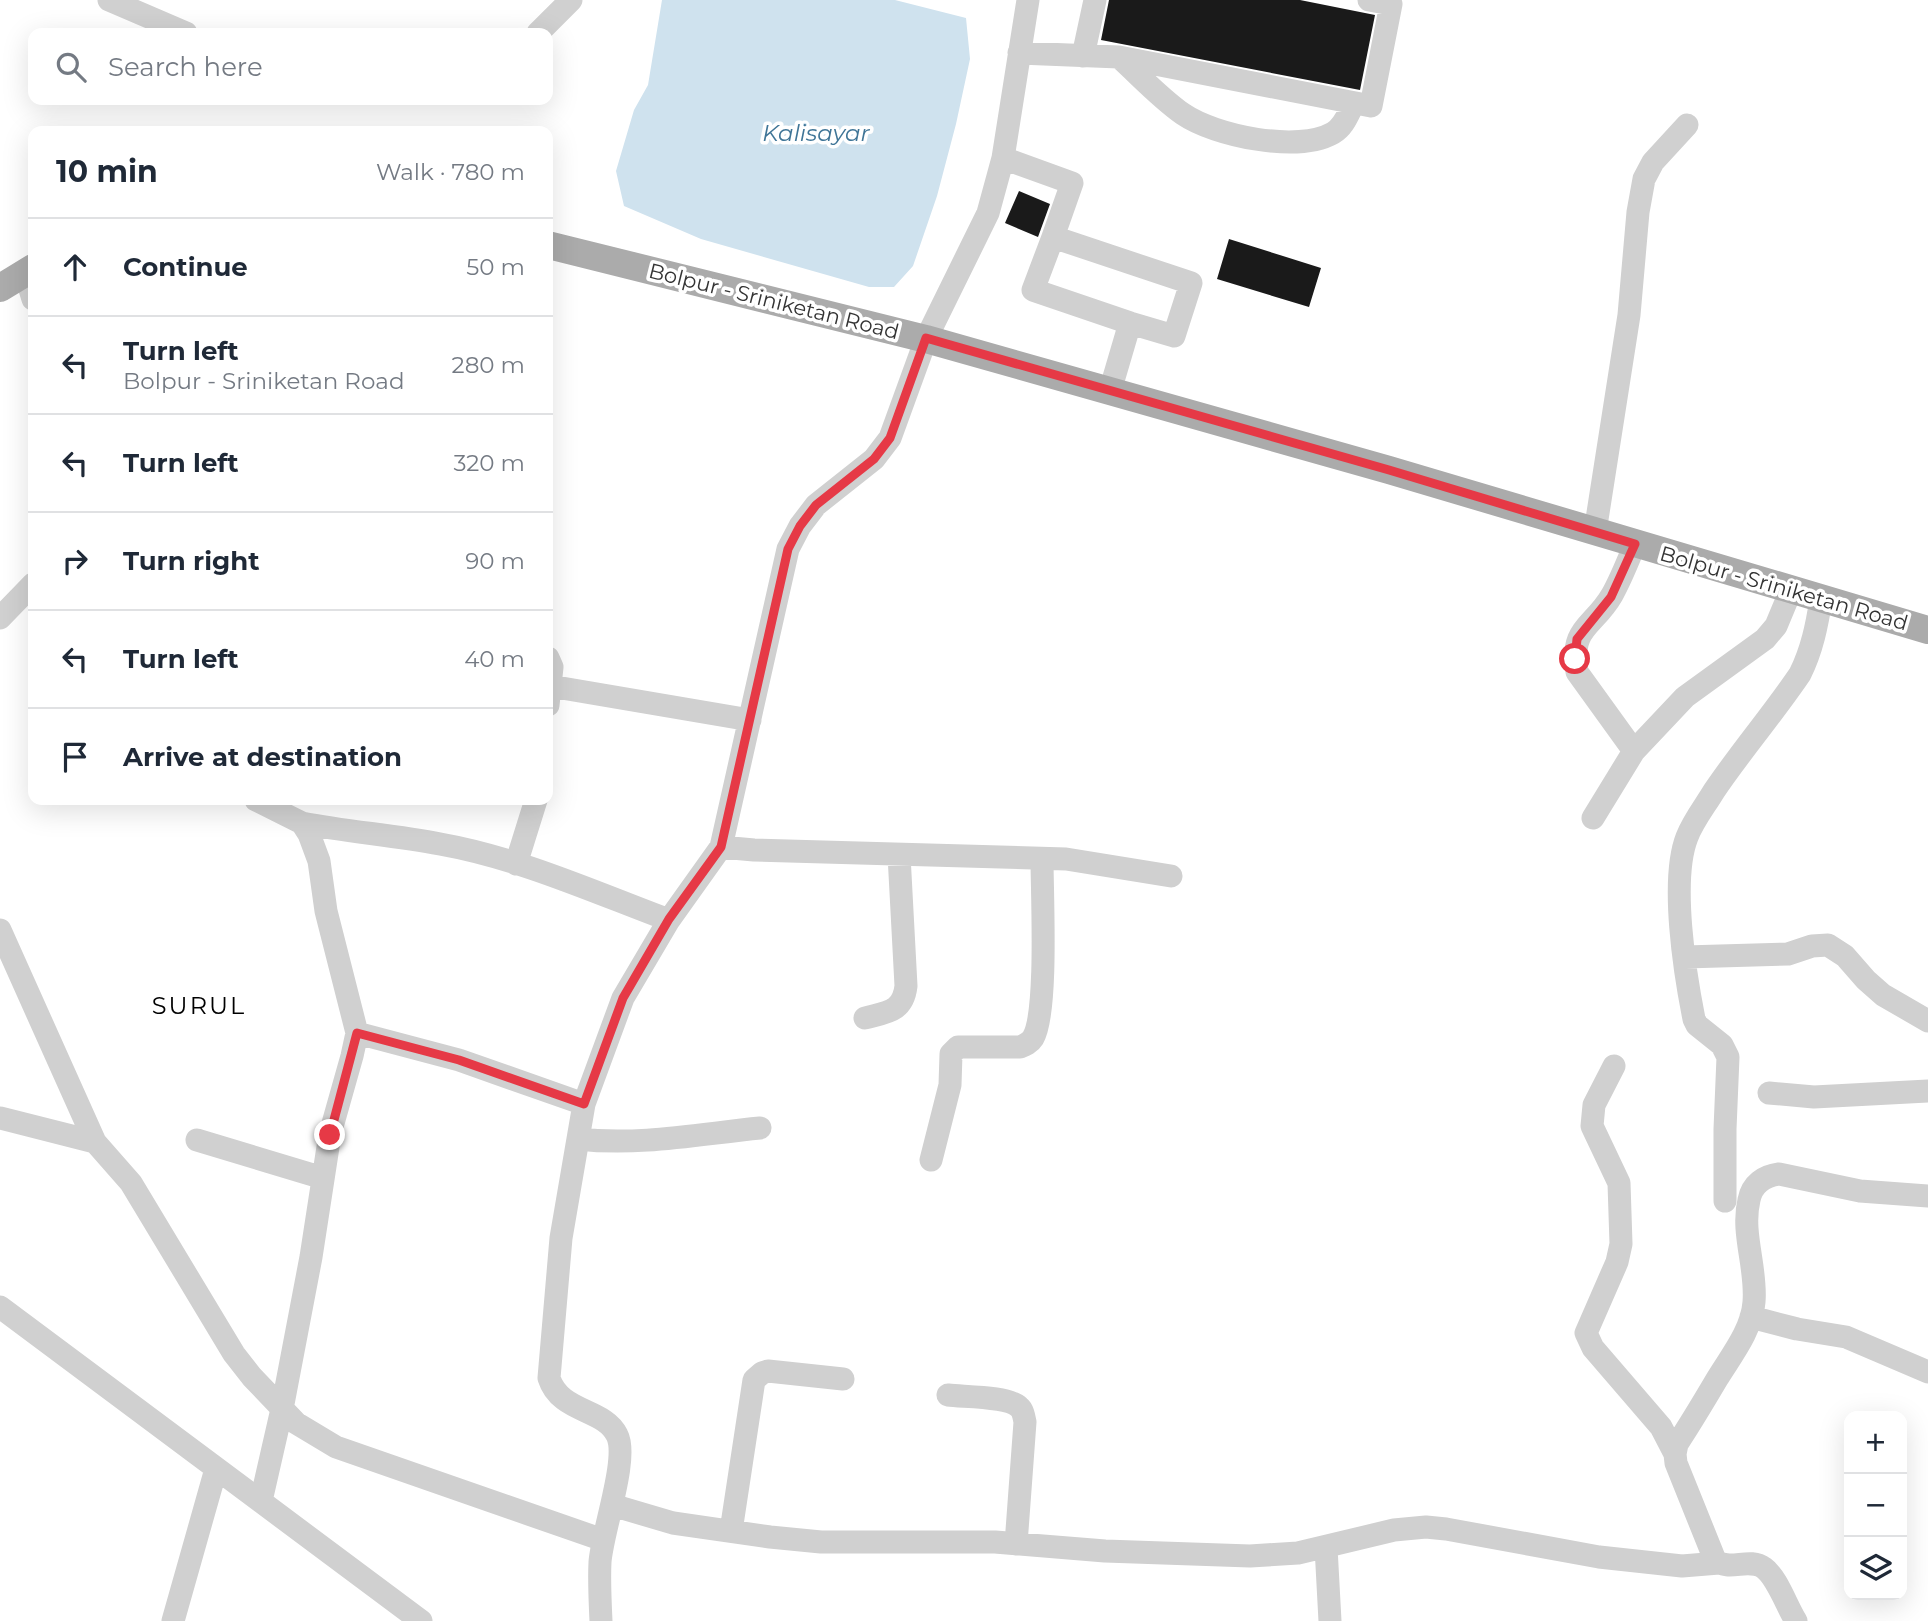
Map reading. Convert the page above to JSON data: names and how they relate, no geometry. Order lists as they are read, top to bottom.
{
  "streets": {
    "main road": ["Bolpur - Sriniketan Road"]
  },
  "districts": ["SURUL"],
  "water": ["Kalisayar"],
  "page": {
    "search": "Search here",
    "heading": ["10 min", "Walk · 780 m"],
    "list": [
      ["Continue", "50 m"],
      ["Turn left", "Bolpur - Sriniketan Road", "280 m"],
      ["Turn left", "320 m"],
      ["Turn right", "90 m"],
      ["Turn left", "40 m"],
      "Arrive at destination"
    ],
    "map_buttons": ["+", "−"]
  }
}
